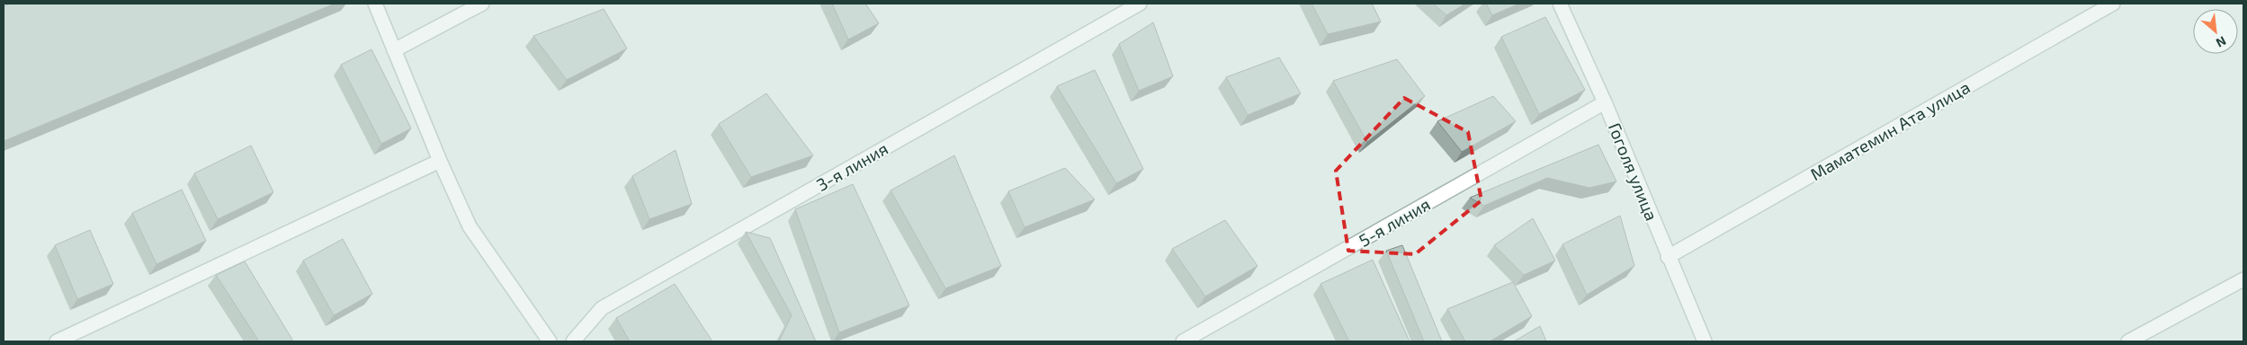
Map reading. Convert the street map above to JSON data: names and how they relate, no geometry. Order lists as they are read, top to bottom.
{
  "streets": {
    "street": [
      "Маматемин Ата улица",
      "3-я линия",
      "Гоголя улица",
      "5-я линия"
    ]
  },
  "crossings": [
    ["Маматемин Ата улица", "Гоголя улица"],
    ["Гоголя улица", "5-я линия"]
  ],
  "north": "bottom right"
}
